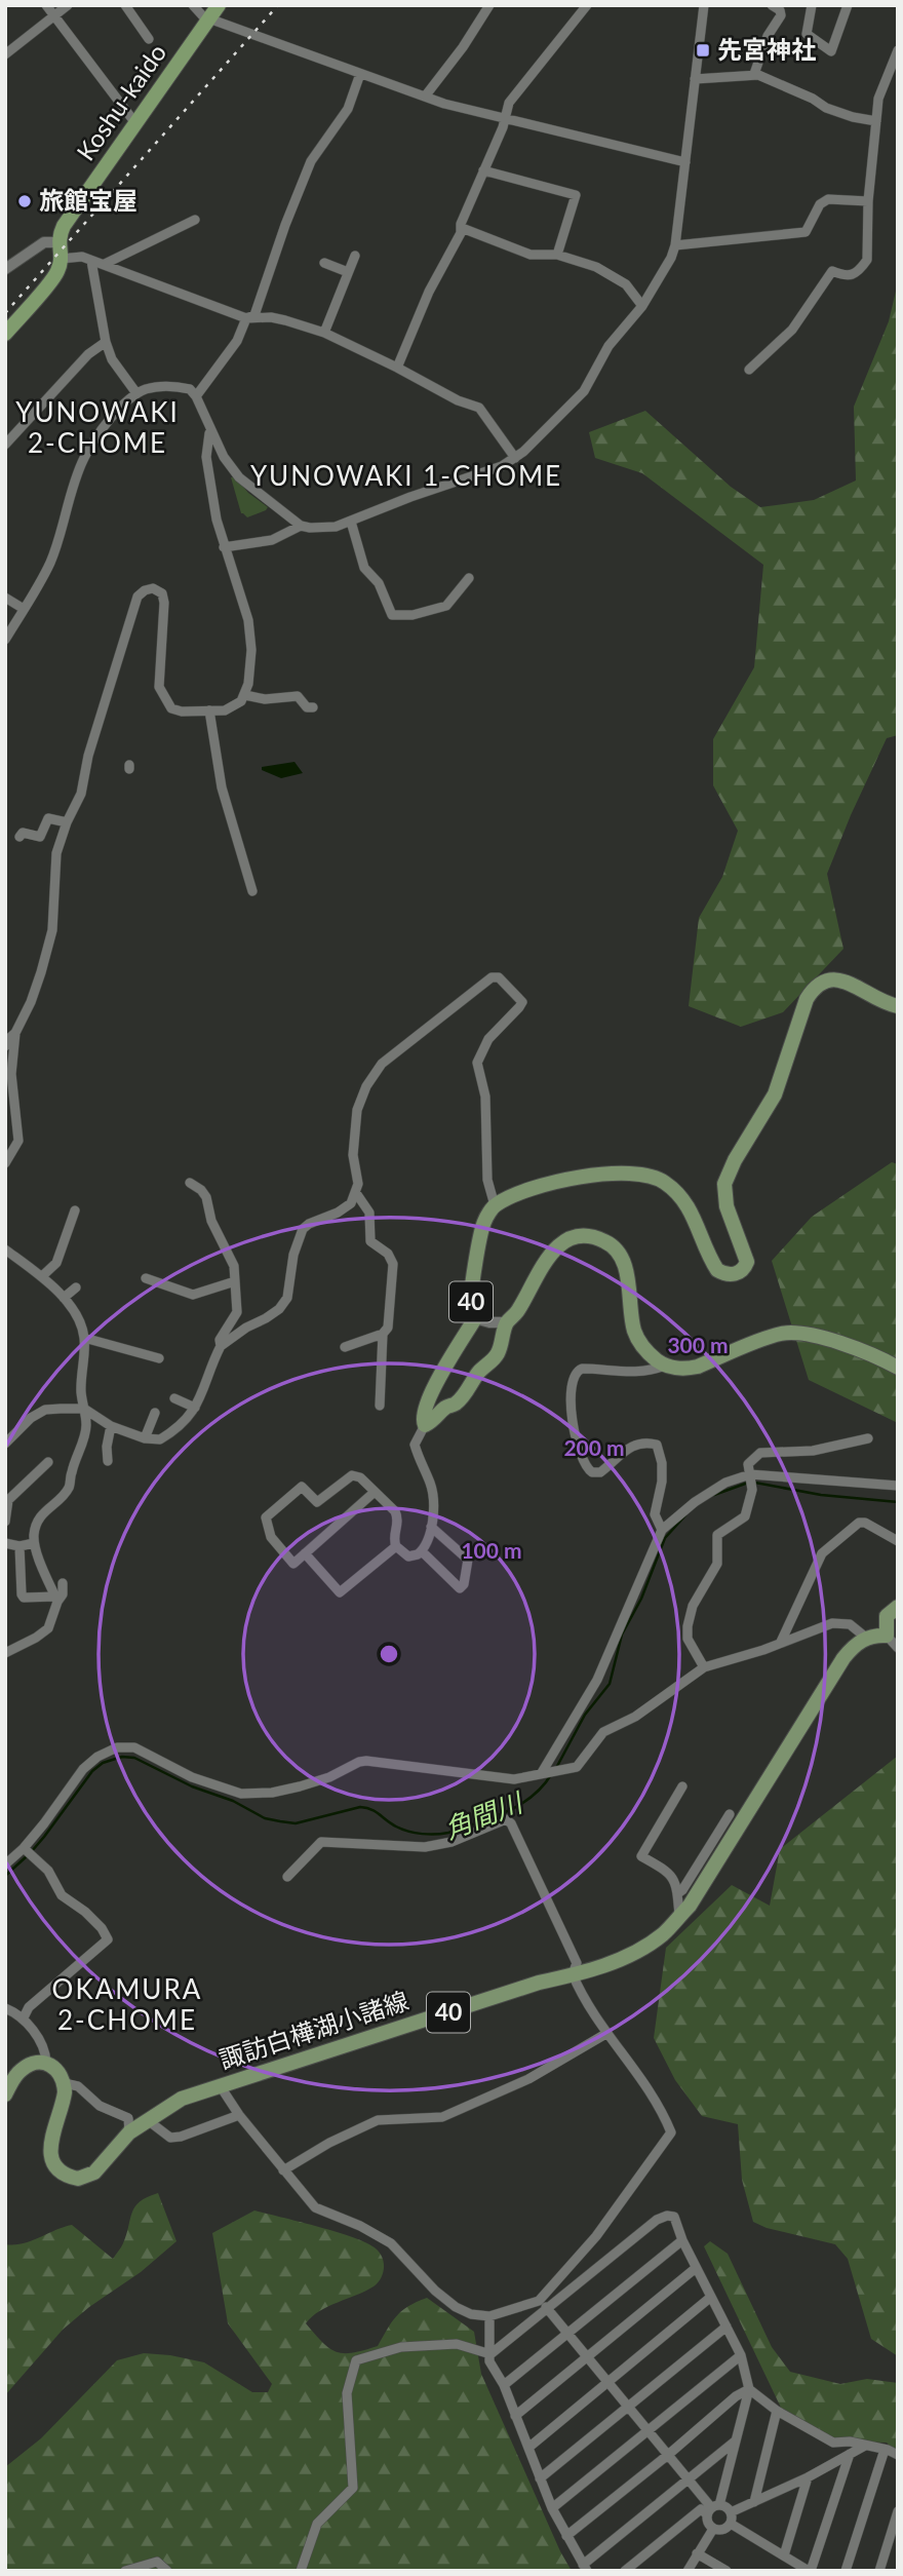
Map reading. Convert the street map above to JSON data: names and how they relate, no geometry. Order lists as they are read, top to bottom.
{
  "streets": {
    "highway": ["Koshu-kaido"],
    "main road": ["40", "諏訪白樺湖小諸線"]
  },
  "districts": ["YUNOWAKI 2-CHOME", "YUNOWAKI 1-CHOME", "OKAMURA 2-CHOME"],
  "water": ["角間川"],
  "places": {
    "transit": ["先宮神社"],
    "other": ["旅館宝屋"]
  },
  "rings": ["300 m", "200 m", "100 m"]
}
